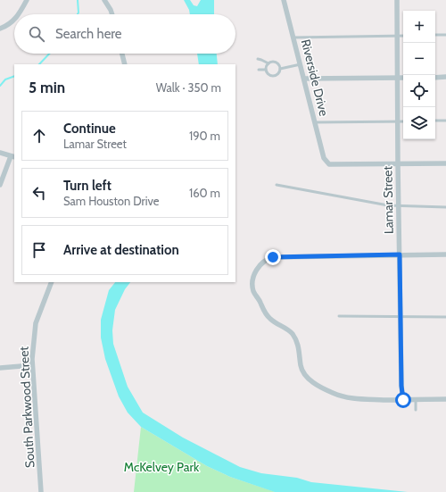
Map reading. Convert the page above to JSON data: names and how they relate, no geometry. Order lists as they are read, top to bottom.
{
  "streets": {
    "street": ["Riverside Drive", "Lamar Street", "South Parkwood Street"]
  },
  "crossings": [
    ["Riverside Drive", "Lamar Street"]
  ],
  "parks": ["McKelvey Park"],
  "page": {
    "map_buttons": ["+", "−"],
    "search": "Search here",
    "heading": ["5 min", "Walk · 350 m"],
    "list": [
      ["Continue", "Lamar Street", "190 m"],
      ["Turn left", "Sam Houston Drive", "160 m"],
      "Arrive at destination"
    ]
  }
}
